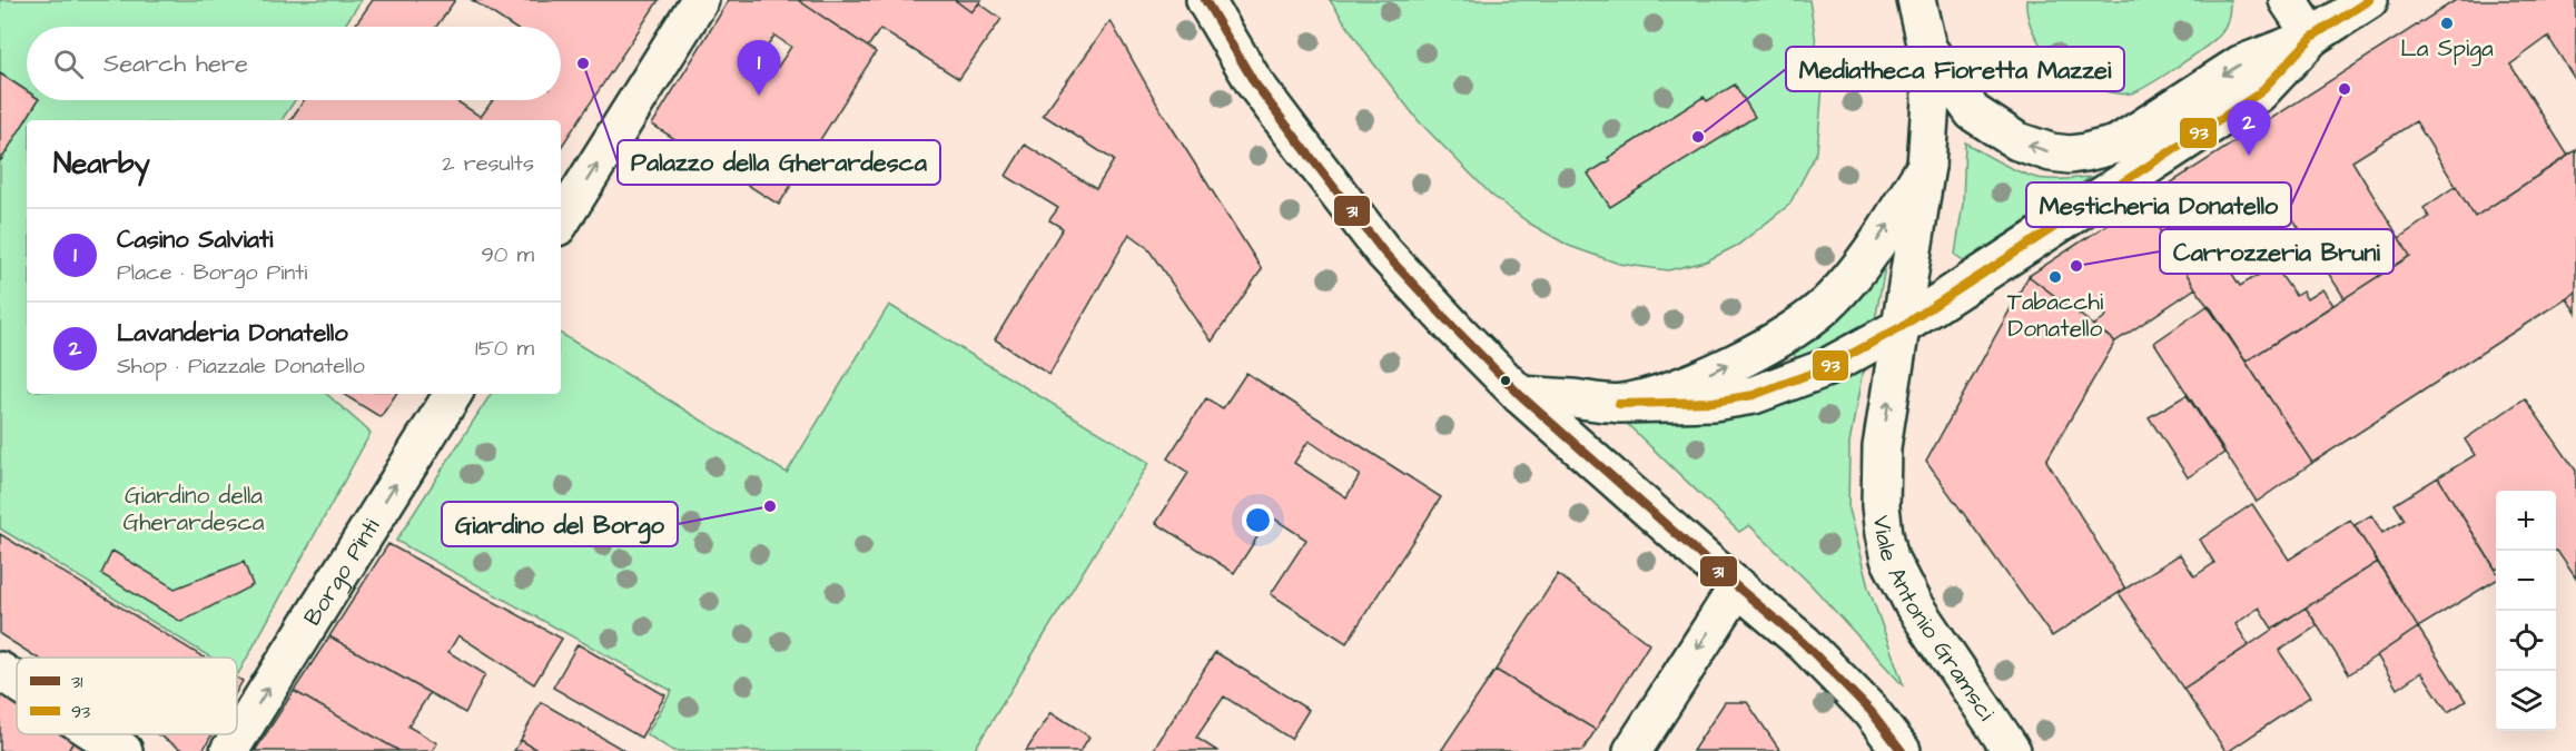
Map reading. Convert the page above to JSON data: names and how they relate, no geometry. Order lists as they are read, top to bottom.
{
  "streets": {
    "street": ["Borgo Pinti", "Viale Antonio Gramsci"]
  },
  "one_way": ["Borgo Pinti", "Viale Antonio Gramsci"],
  "parks": ["Giardino della Gherardesca"],
  "places": [
    "La Spiga",
    "Palazzo della Gherardesca",
    "Mesticheria Donatello",
    "Mediatheca Fioretta Mazzei",
    "Carrozzeria Bruni",
    "Tabacchi Donatello",
    "Giardino del Borgo"
  ],
  "lines": ["transit line 31", "transit line 93"],
  "legend": ["31", "93"],
  "page": {
    "search": "Search here",
    "pins": ["1", "2"],
    "heading": ["Nearby", "2 results"],
    "list": [
      {
        "mark": "1",
        "name": "Casino Salviati",
        "note": "Place · Borgo Pinti",
        "value": "90 m"
      },
      {
        "mark": "2",
        "name": "Lavanderia Donatello",
        "note": "Shop · Piazzale Donatello",
        "value": "150 m"
      }
    ],
    "map_buttons": ["+", "−"]
  }
}
